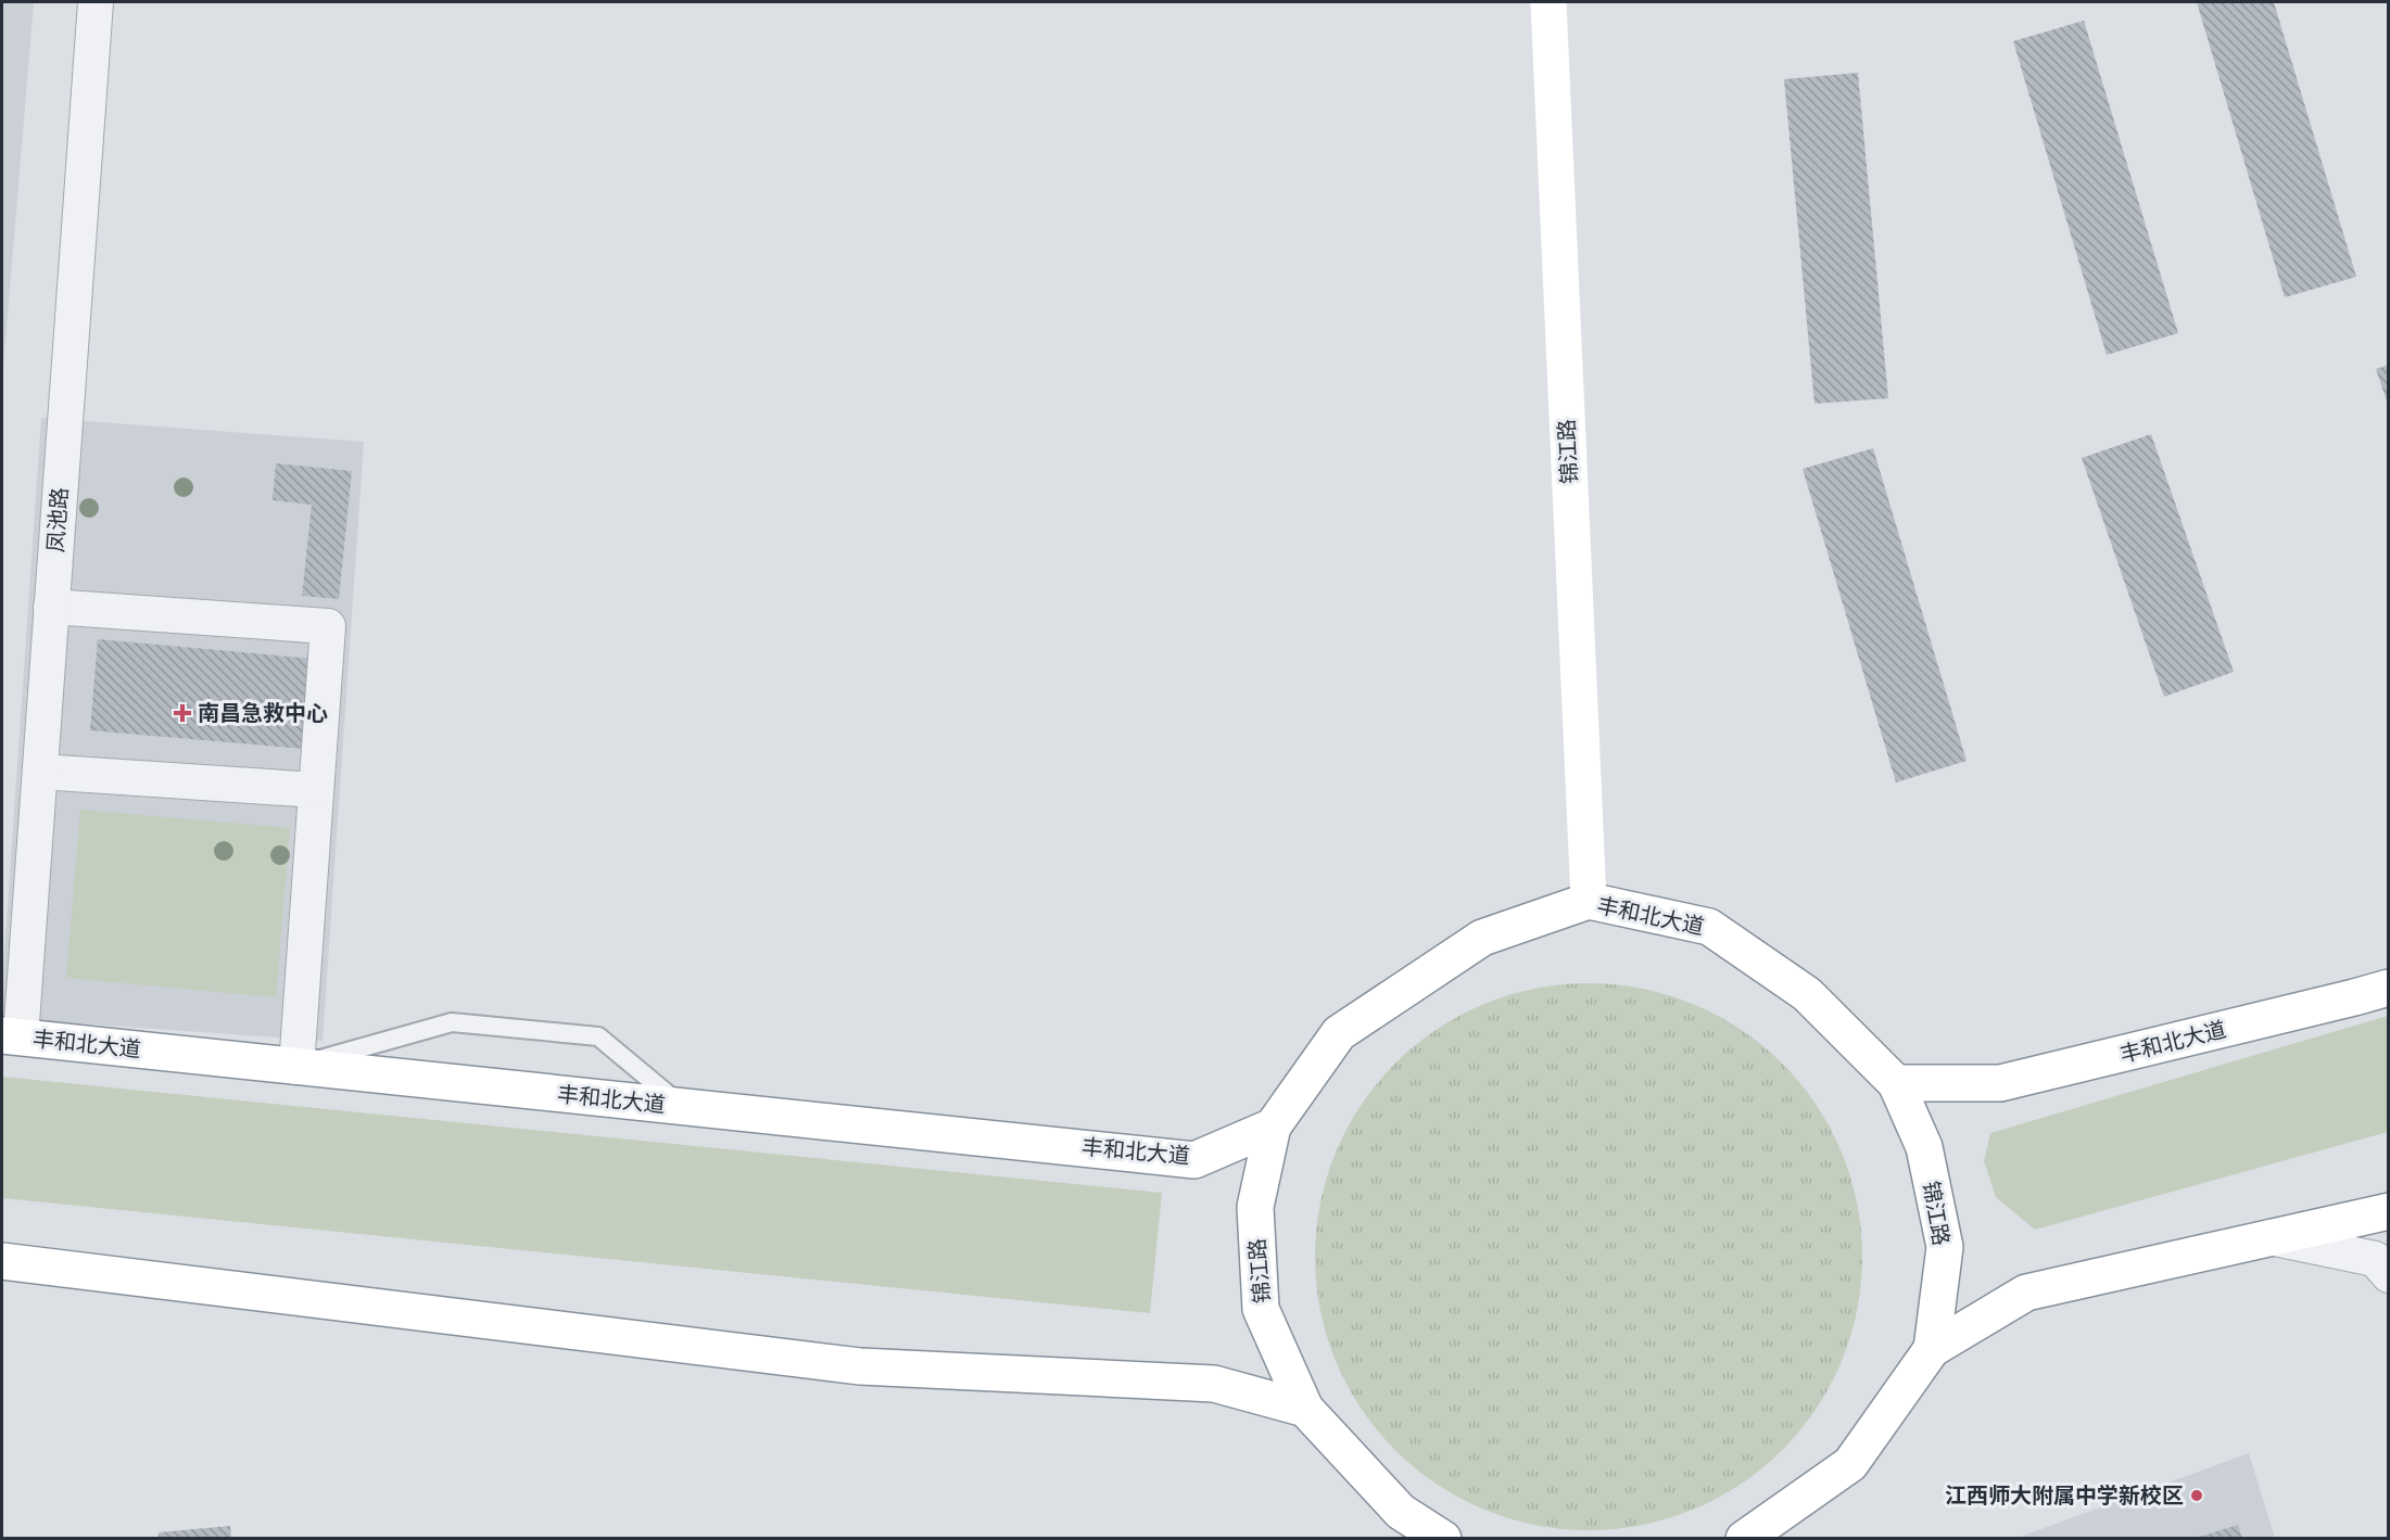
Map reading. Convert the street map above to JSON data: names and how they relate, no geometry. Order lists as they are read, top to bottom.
{
  "streets": {
    "main road": ["锦江路", "丰和北大道"],
    "street": ["凤池路"]
  },
  "crossings": [
    ["锦江路", "丰和北大道"],
    ["凤池路", "丰和北大道"]
  ],
  "places": {
    "health": ["南昌急救中心"],
    "other": ["江西师大附属中学新校区"]
  }
}
